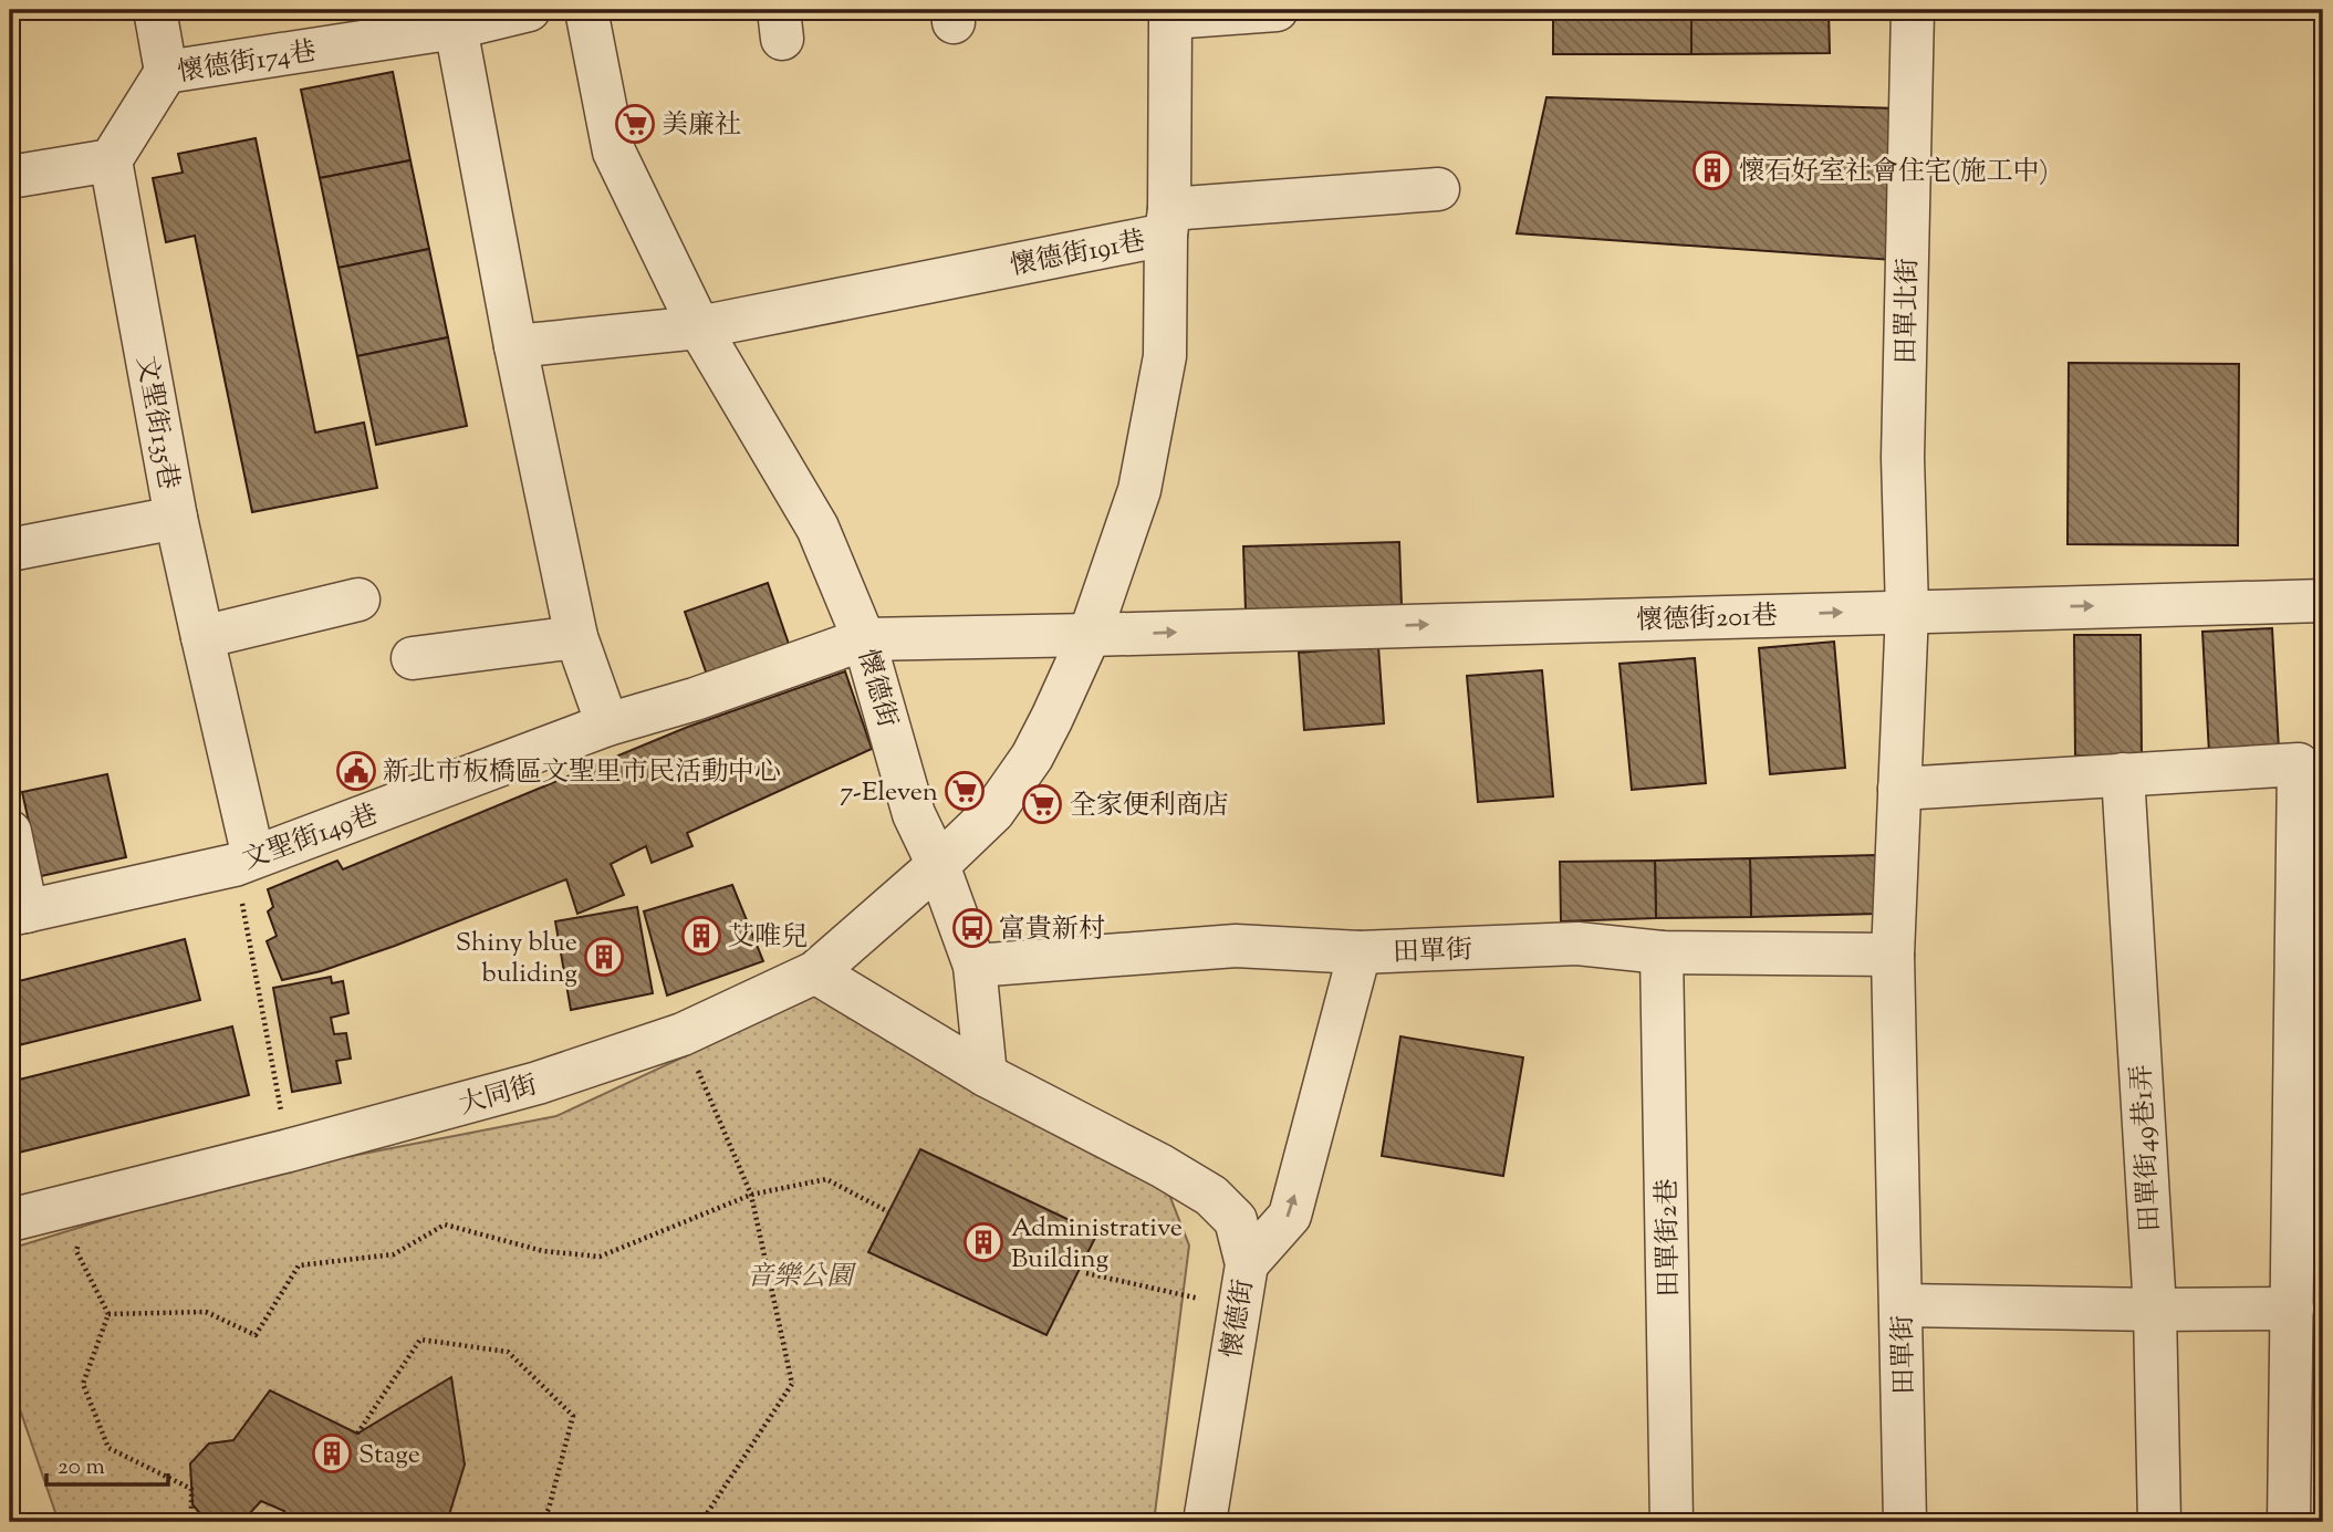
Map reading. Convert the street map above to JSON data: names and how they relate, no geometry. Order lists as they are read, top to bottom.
{
  "streets": {
    "street": [
      "懷德街174巷",
      "懷德街191巷",
      "田單北街",
      "文聖街135巷",
      "懷德街201巷",
      "懷德街",
      "文聖街149巷",
      "田單街",
      "大同街",
      "田單街49巷1弄",
      "田單街2巷"
    ]
  },
  "crossings": [
    ["懷德街174巷", "文聖街135巷"],
    ["懷德街191巷", "懷德街"],
    ["懷德街191巷", "大同街"],
    ["田單北街", "懷德街201巷"],
    ["田單北街", "田單街"],
    ["懷德街201巷", "懷德街"],
    ["懷德街201巷", "文聖街149巷"],
    ["懷德街201巷", "田單街"],
    ["懷德街201巷", "大同街"],
    ["懷德街", "文聖街149巷"],
    ["懷德街", "田單街"],
    ["懷德街", "大同街"],
    ["田單街", "田單街2巷"]
  ],
  "one_way": ["懷德街201巷"],
  "parks": ["音樂公園"],
  "places": {
    "supermarket": ["美廉社", "7-Eleven", "全家便利商店"],
    "building": [
      "懷石好室社會住宅(施工中)",
      "艾唯兒",
      "Shiny blue buliding",
      "Administrative Building",
      "Stage"
    ],
    "public building": ["新北市板橋區文聖里市民活動中心"],
    "bus stop": ["富貴新村"]
  },
  "scale_bar": "20 m"
}
